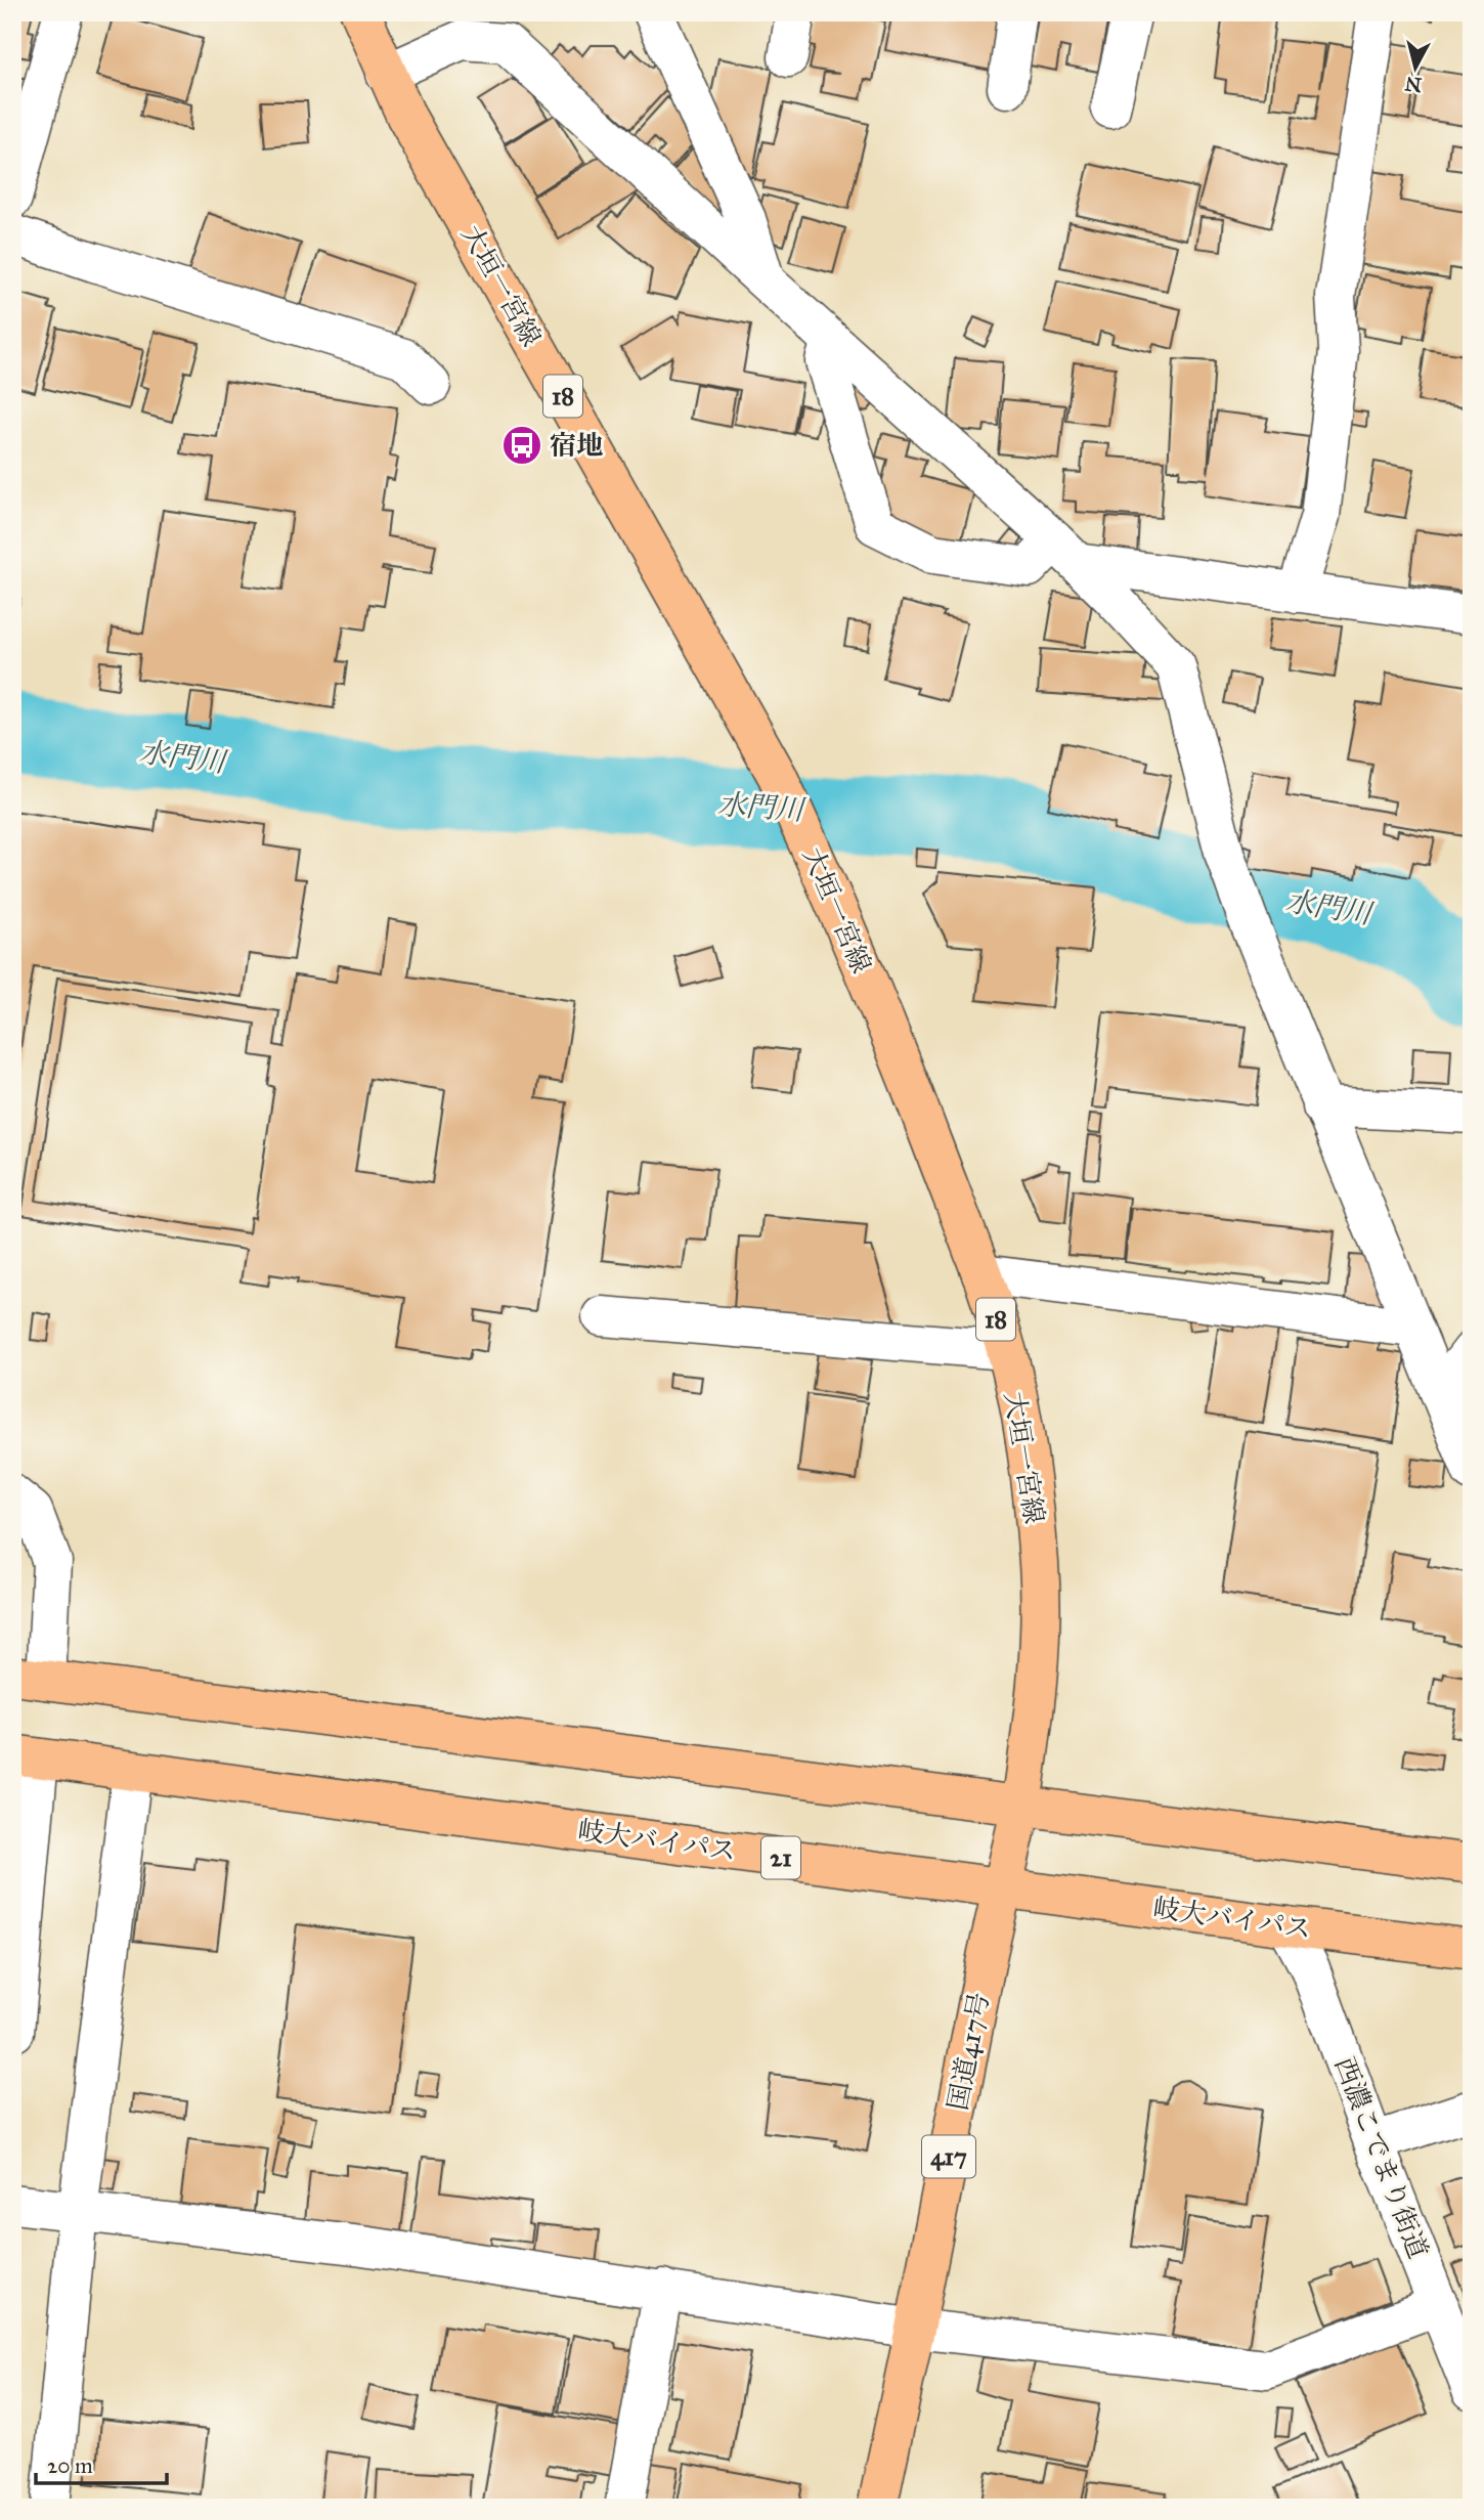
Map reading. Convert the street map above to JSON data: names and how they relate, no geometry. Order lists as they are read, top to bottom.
{
  "streets": {
    "main road": [
      "大垣一宮線",
      "18",
      "岐大バイパス",
      "21",
      "国道417号",
      "417"
    ],
    "street": ["西濃こでまり街道"]
  },
  "crossings": [
    ["大垣一宮線", "国道417号"],
    ["岐大バイパス", "国道417号"],
    ["岐大バイパス", "西濃こでまり街道"]
  ],
  "water": ["水門川"],
  "places": {
    "bus stop": ["宿地"]
  },
  "scale_bar": "20 m",
  "north": "bottom"
}
